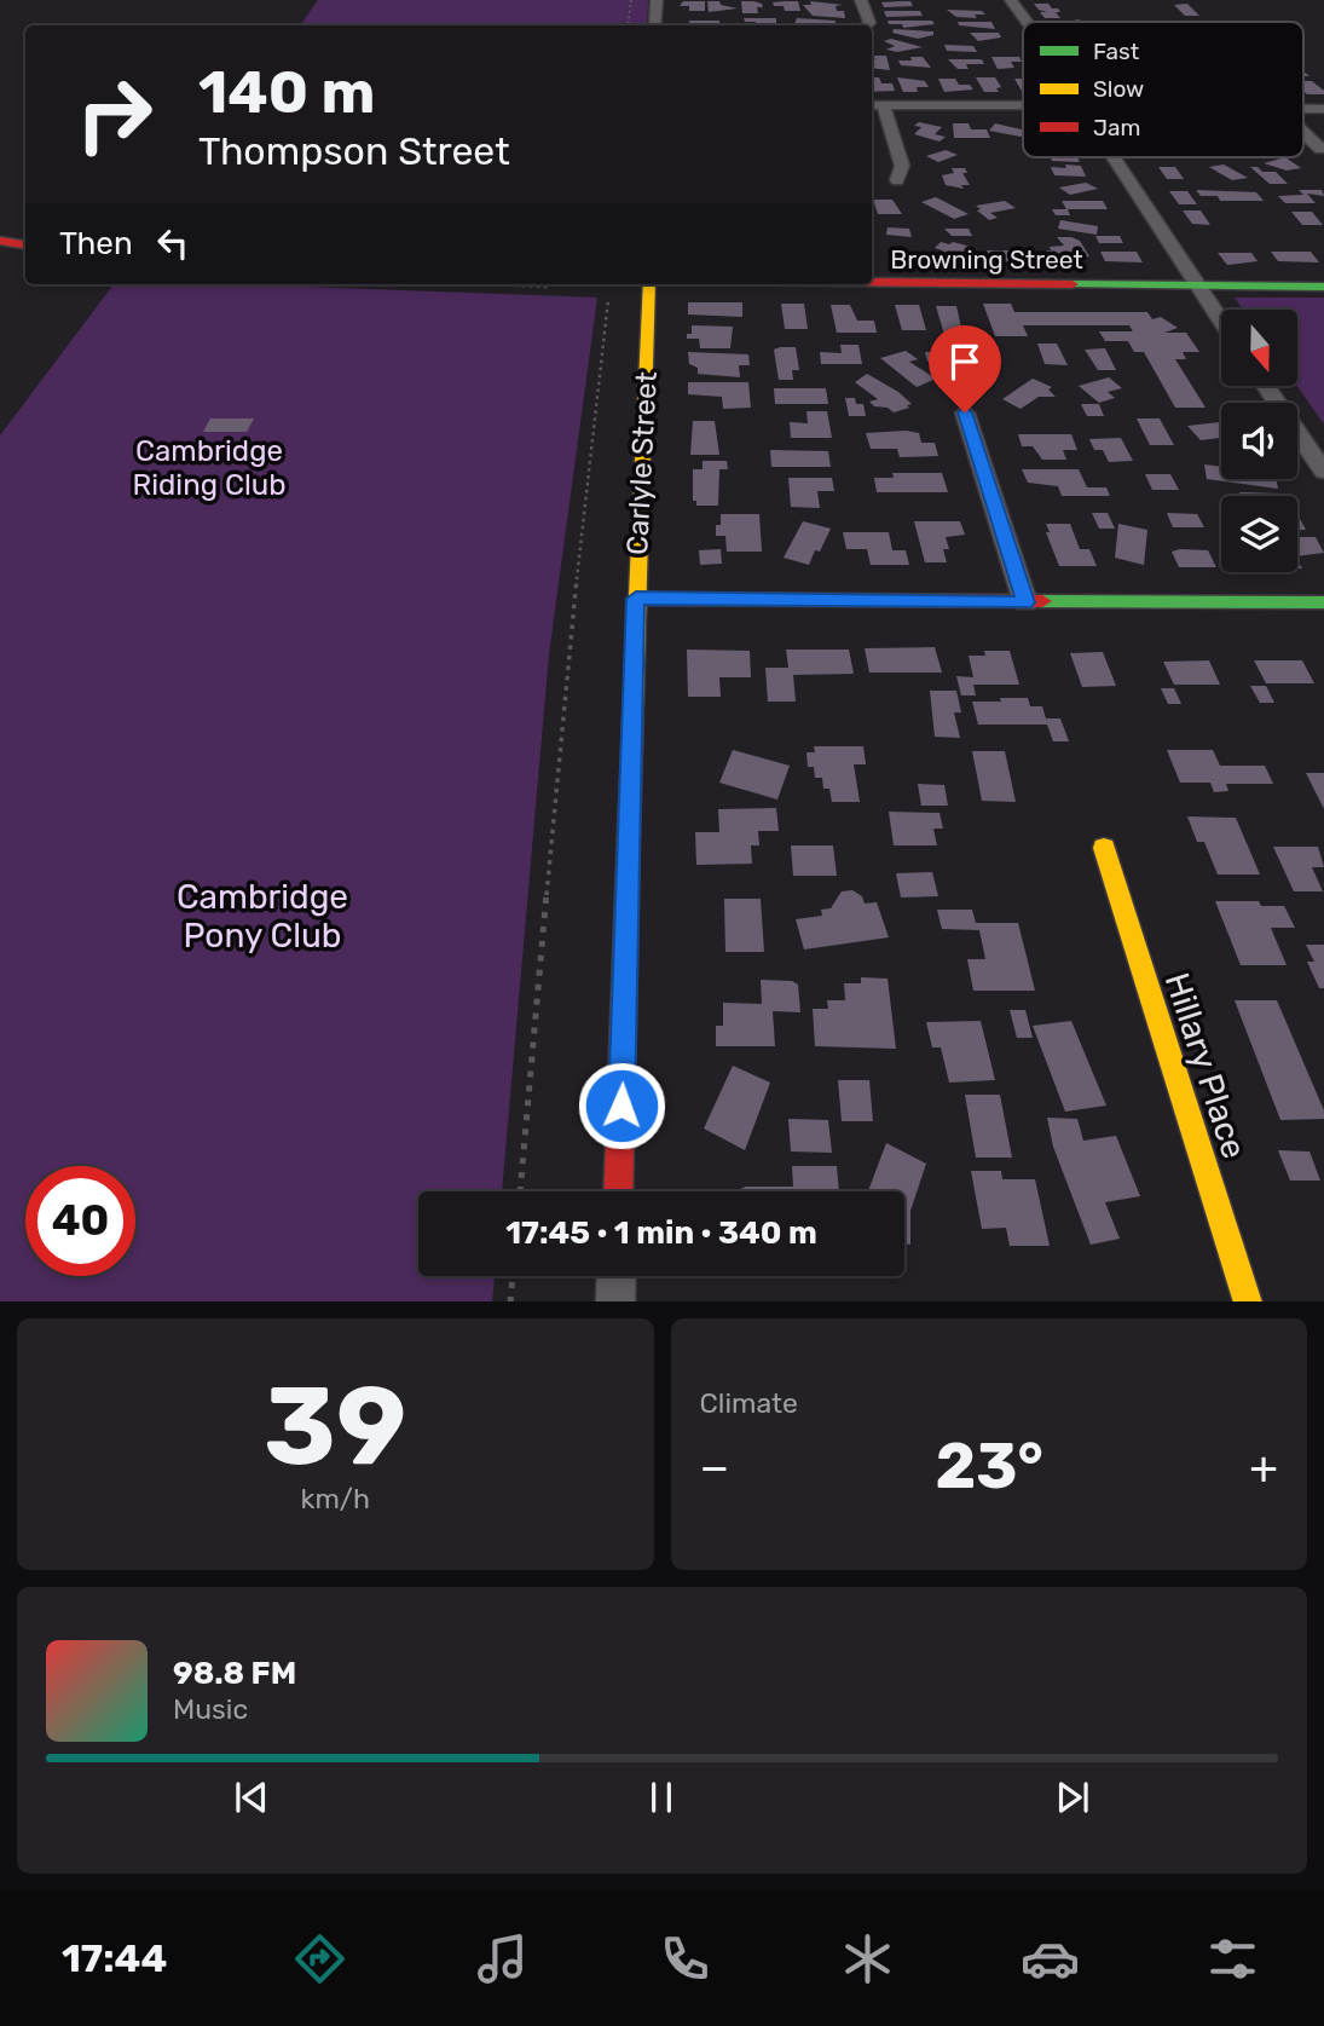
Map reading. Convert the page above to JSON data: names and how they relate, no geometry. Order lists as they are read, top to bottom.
{
  "streets": {
    "street": ["Browning Street", "Carlyle Street", "Hillary Place"]
  },
  "parks": ["Cambridge Riding Club", "Cambridge Pony Club"],
  "legend": ["Fast", "Slow", "Jam"],
  "north": "bottom",
  "page": {
    "turn": ["140 m", "Thompson Street"],
    "then": "Then",
    "limit": "40",
    "trip": "17:45 · 1 min · 340 m",
    "tile": [
      ["39", "km/h"],
      "Climate"
    ],
    "heat": ["−", "23°", "+"],
    "song": ["98.8 FM", "Music"],
    "tabs": "17:44"
  }
}
